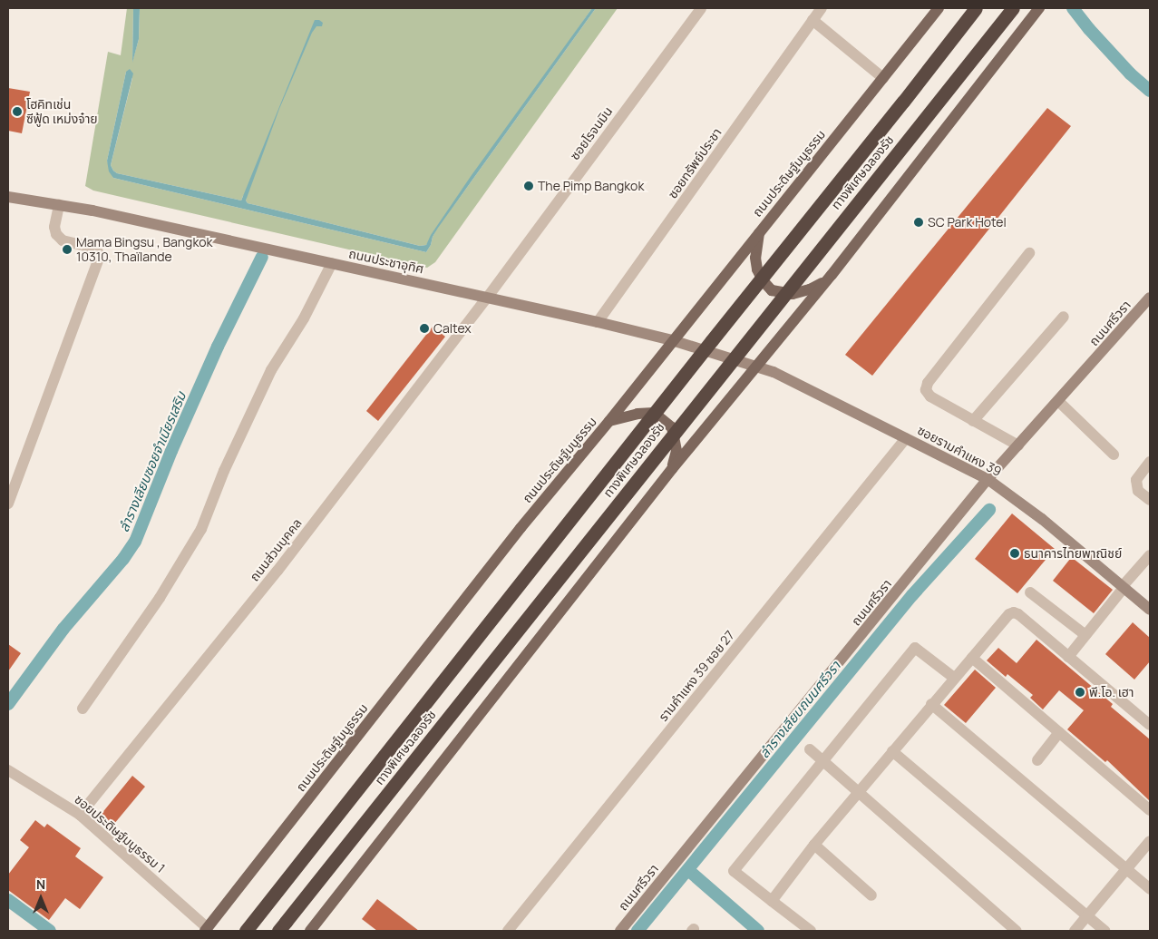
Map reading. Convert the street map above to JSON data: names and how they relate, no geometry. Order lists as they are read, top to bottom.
{
  "streets": {
    "highway": ["ทางพิเศษฉลองรัช"],
    "main road": [
      "ถนนประดิษฐ์มนูธรรม",
      "ถนนประชาอุทิศ",
      "ถนนศรีวรา",
      "ซอยรามคำแหง 39"
    ],
    "street": [
      "ซอยโรจนมิน",
      "ซอยทรัพย์ประชา",
      "ถนนส่วนบุคคล",
      "รามคำแหง 39 ซอย 27",
      "ซอยประดิษฐ์มนูธรรม 1"
    ]
  },
  "crossings": [
    ["ซอยโรจนมิน", "ถนนประชาอุทิศ"],
    ["ซอยโรจนมิน", "ถนนส่วนบุคคล"],
    ["ซอยทรัพย์ประชา", "ถนนประชาอุทิศ"],
    ["ถนนประดิษฐ์มนูธรรม", "ถนนประชาอุทิศ"],
    ["ถนนประดิษฐ์มนูธรรม", "ซอยประดิษฐ์มนูธรรม 1"],
    ["ถนนประชาอุทิศ", "ซอยรามคำแหง 39"],
    ["ถนนประชาอุทิศ", "ถนนส่วนบุคคล"],
    ["ถนนศรีวรา", "ซอยรามคำแหง 39"],
    ["ซอยรามคำแหง 39", "รามคำแหง 39 ซอย 27"],
    ["ถนนส่วนบุคคล", "ซอยประดิษฐ์มนูธรรม 1"]
  ],
  "water": ["ลำรางเลียบซอยจำเนียรเสริม", "ลำรางเลียบถนนศรีวรา"],
  "places": [
    "โฮคิทเช่น ซีฟู้ด เหม่งจ๋าย",
    "The Pimp Bangkok",
    "SC Park Hotel",
    "Mama Bingsu , Bangkok 10310, Thaïlande",
    "Caltex",
    "ธนาคารไทยพาณิชย์",
    "พี.โอ. เฮา"
  ],
  "north": "top"
}
